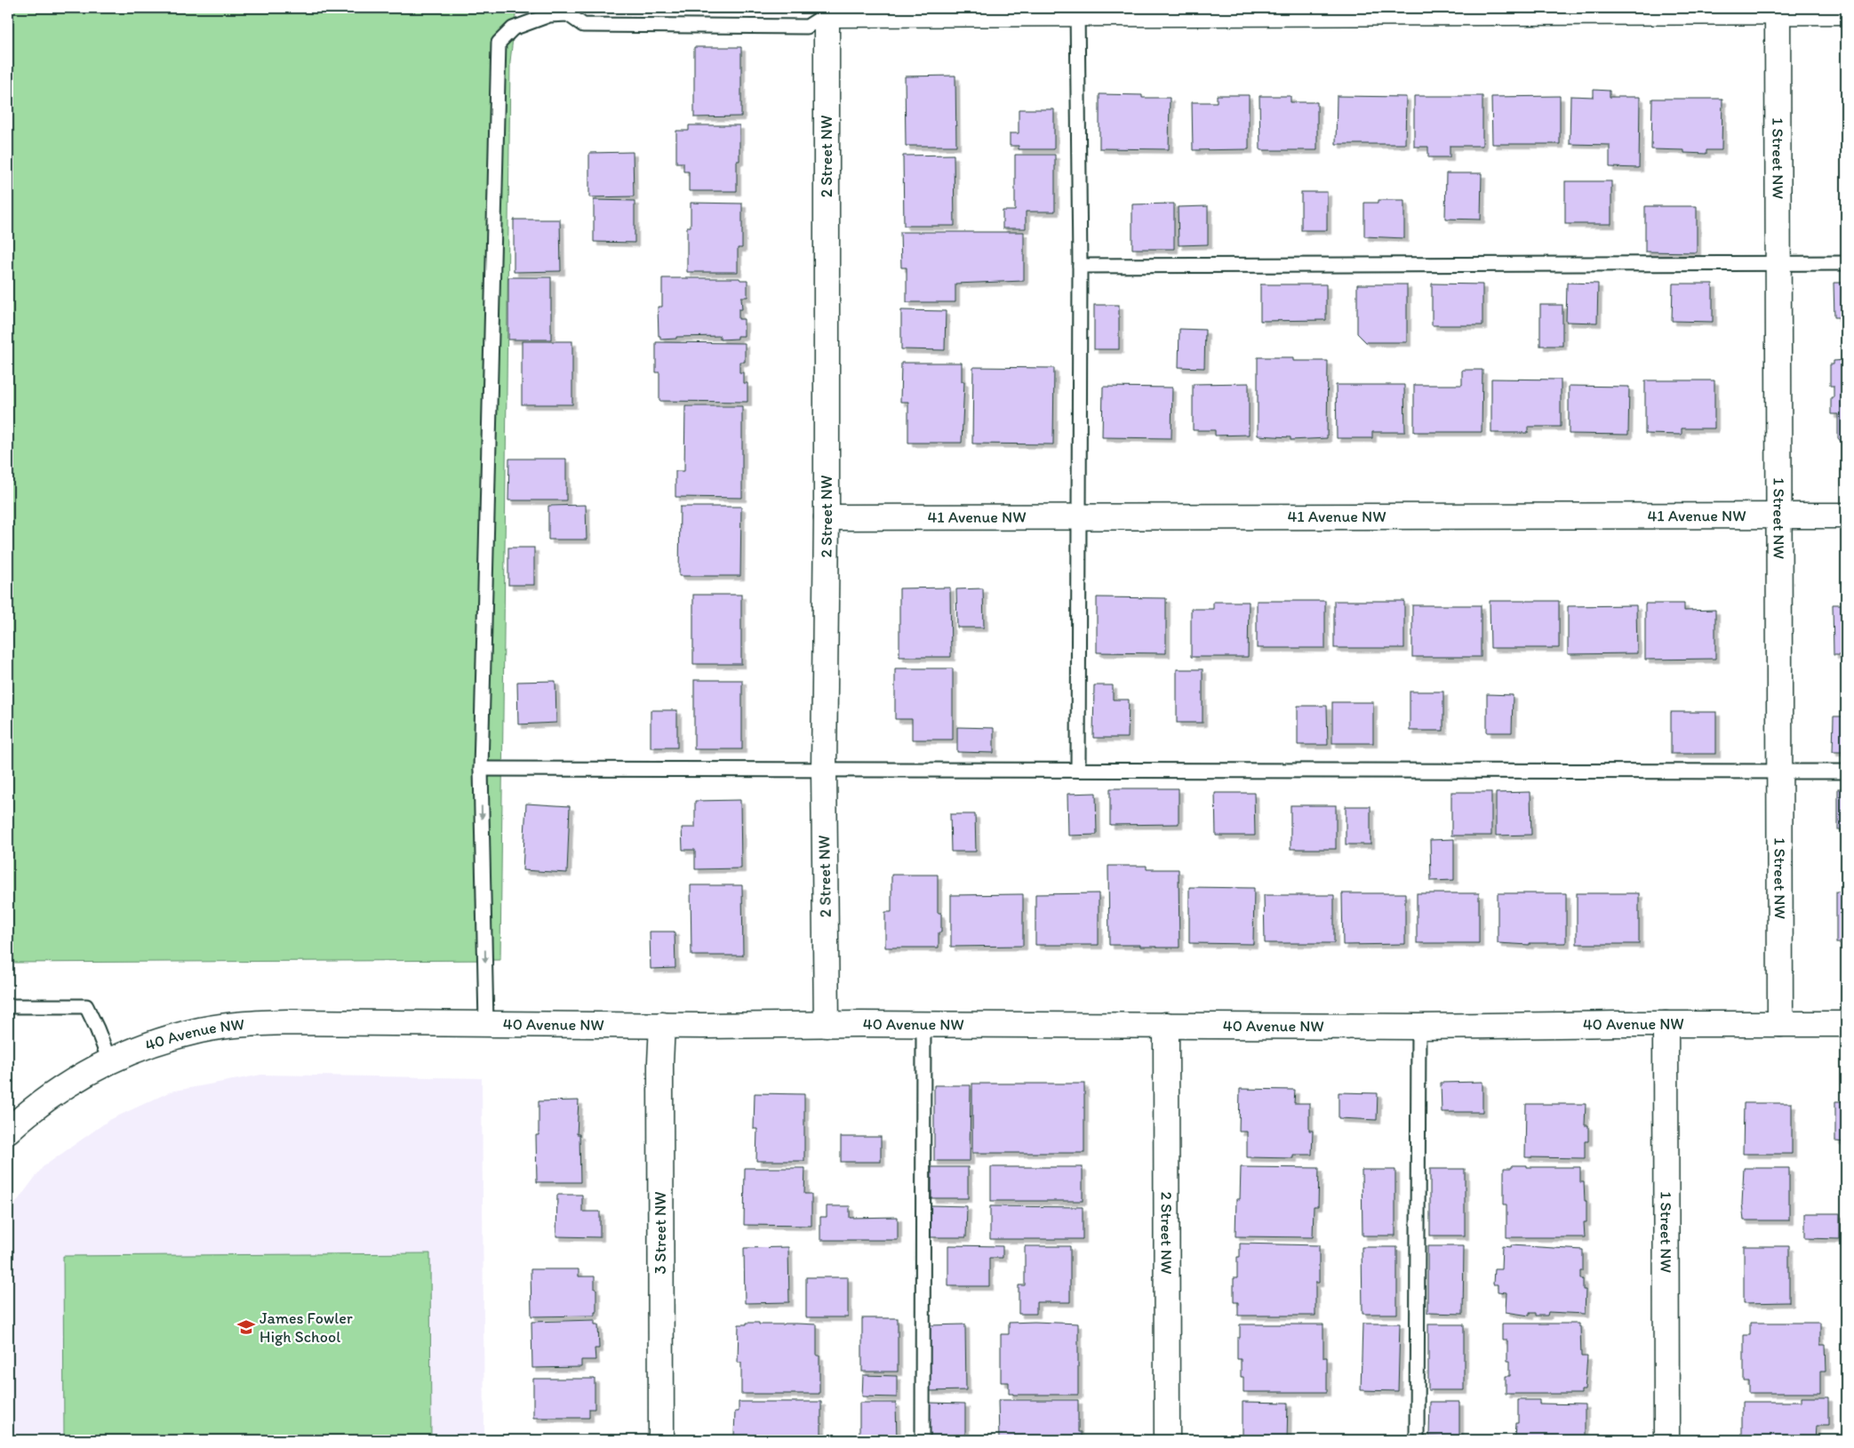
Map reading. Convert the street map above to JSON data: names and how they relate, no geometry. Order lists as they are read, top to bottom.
{
  "streets": {
    "street": [
      "2 Street NW",
      "1 Street NW",
      "41 Avenue NW",
      "40 Avenue NW",
      "3 Street NW"
    ]
  },
  "crossings": [
    ["2 Street NW", "41 Avenue NW"],
    ["2 Street NW", "40 Avenue NW"],
    ["1 Street NW", "41 Avenue NW"],
    ["1 Street NW", "40 Avenue NW"],
    ["40 Avenue NW", "3 Street NW"]
  ],
  "places": {
    "school or university": ["James Fowler High School"]
  }
}
